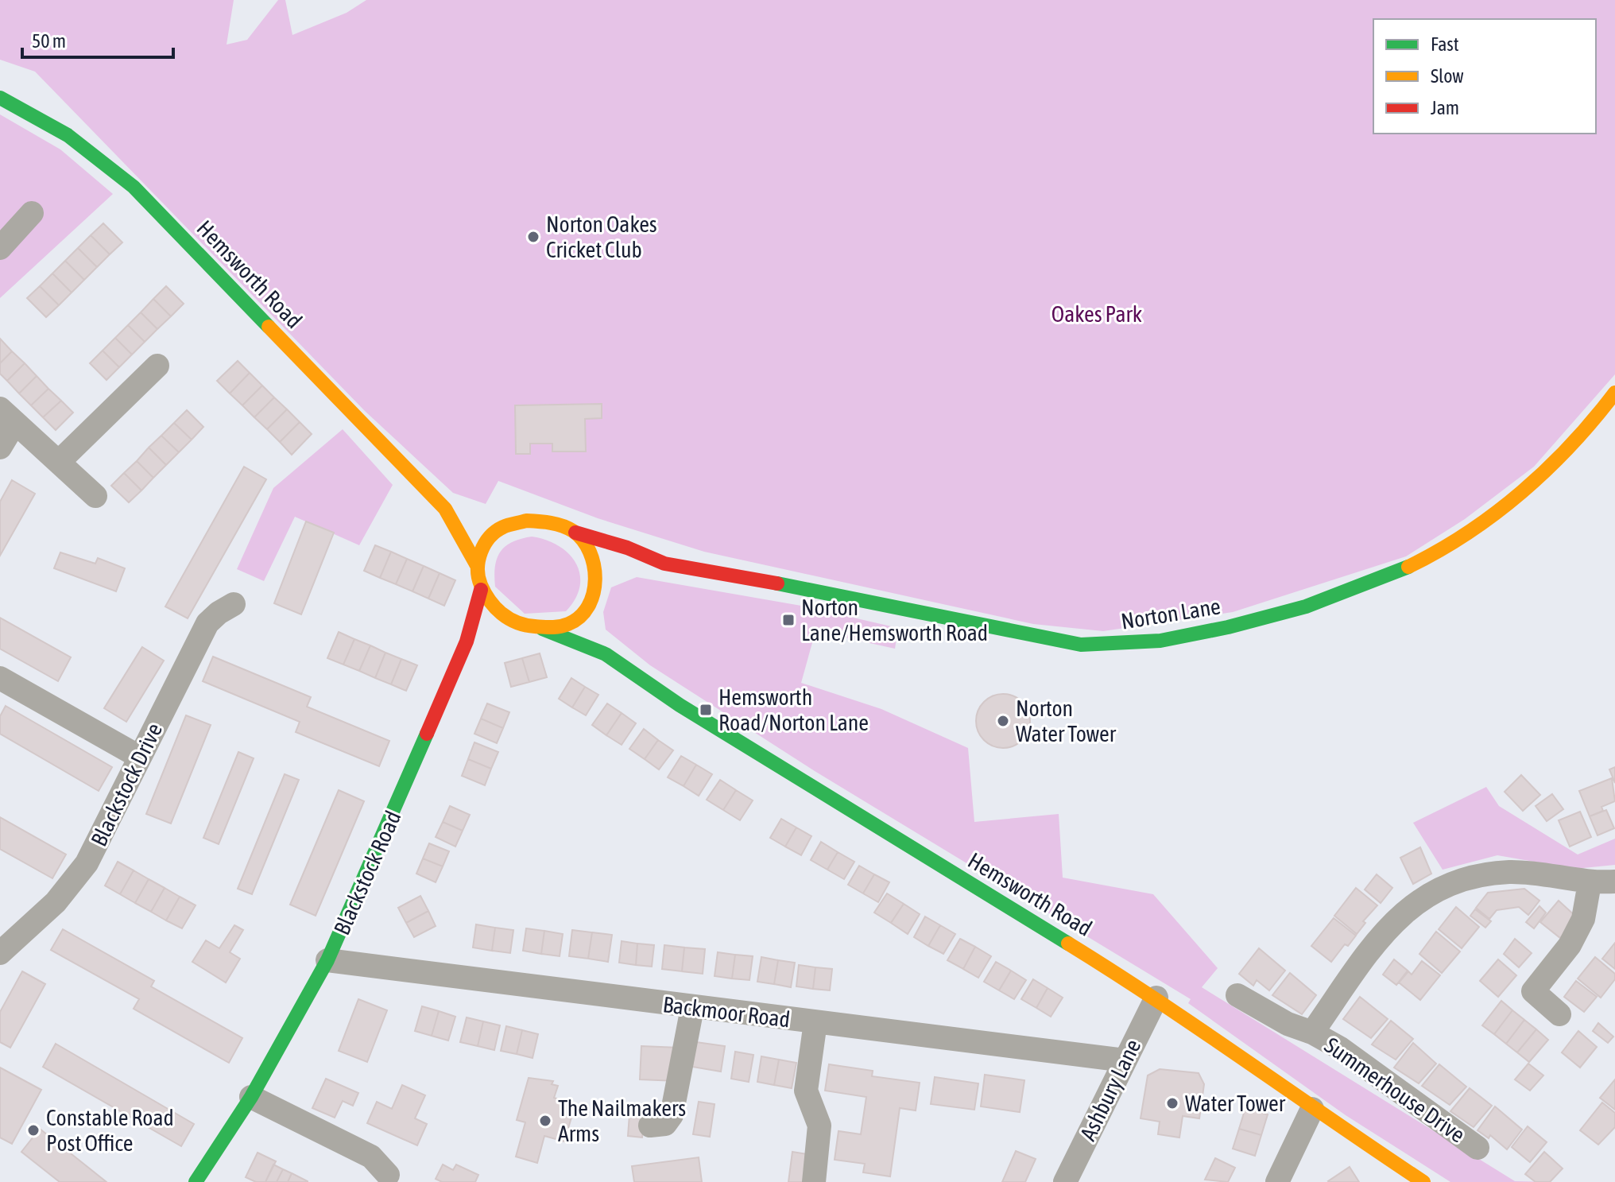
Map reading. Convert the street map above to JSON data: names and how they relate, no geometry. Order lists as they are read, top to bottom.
{
  "streets": {
    "street": [
      "Hemsworth Road",
      "Norton Lane",
      "Blackstock Drive",
      "Blackstock Road",
      "Backmoor Road",
      "Ashbury Lane",
      "Summerhouse Drive"
    ]
  },
  "crossings": [
    ["Hemsworth Road", "Norton Lane"],
    ["Hemsworth Road", "Blackstock Road"],
    ["Hemsworth Road", "Ashbury Lane"],
    ["Norton Lane", "Blackstock Road"],
    ["Blackstock Road", "Backmoor Road"],
    ["Backmoor Road", "Ashbury Lane"]
  ],
  "parks": ["Oakes Park"],
  "places": {
    "other": [
      "Norton Oakes Cricket Club",
      "Norton Water Tower",
      "Water Tower",
      "The Nailmakers Arms",
      "Constable Road Post Office"
    ],
    "transit": ["Norton Lane/Hemsworth Road", "Hemsworth Road/Norton Lane"]
  },
  "legend": ["Fast", "Slow", "Jam"],
  "scale_bar": "50 m"
}
